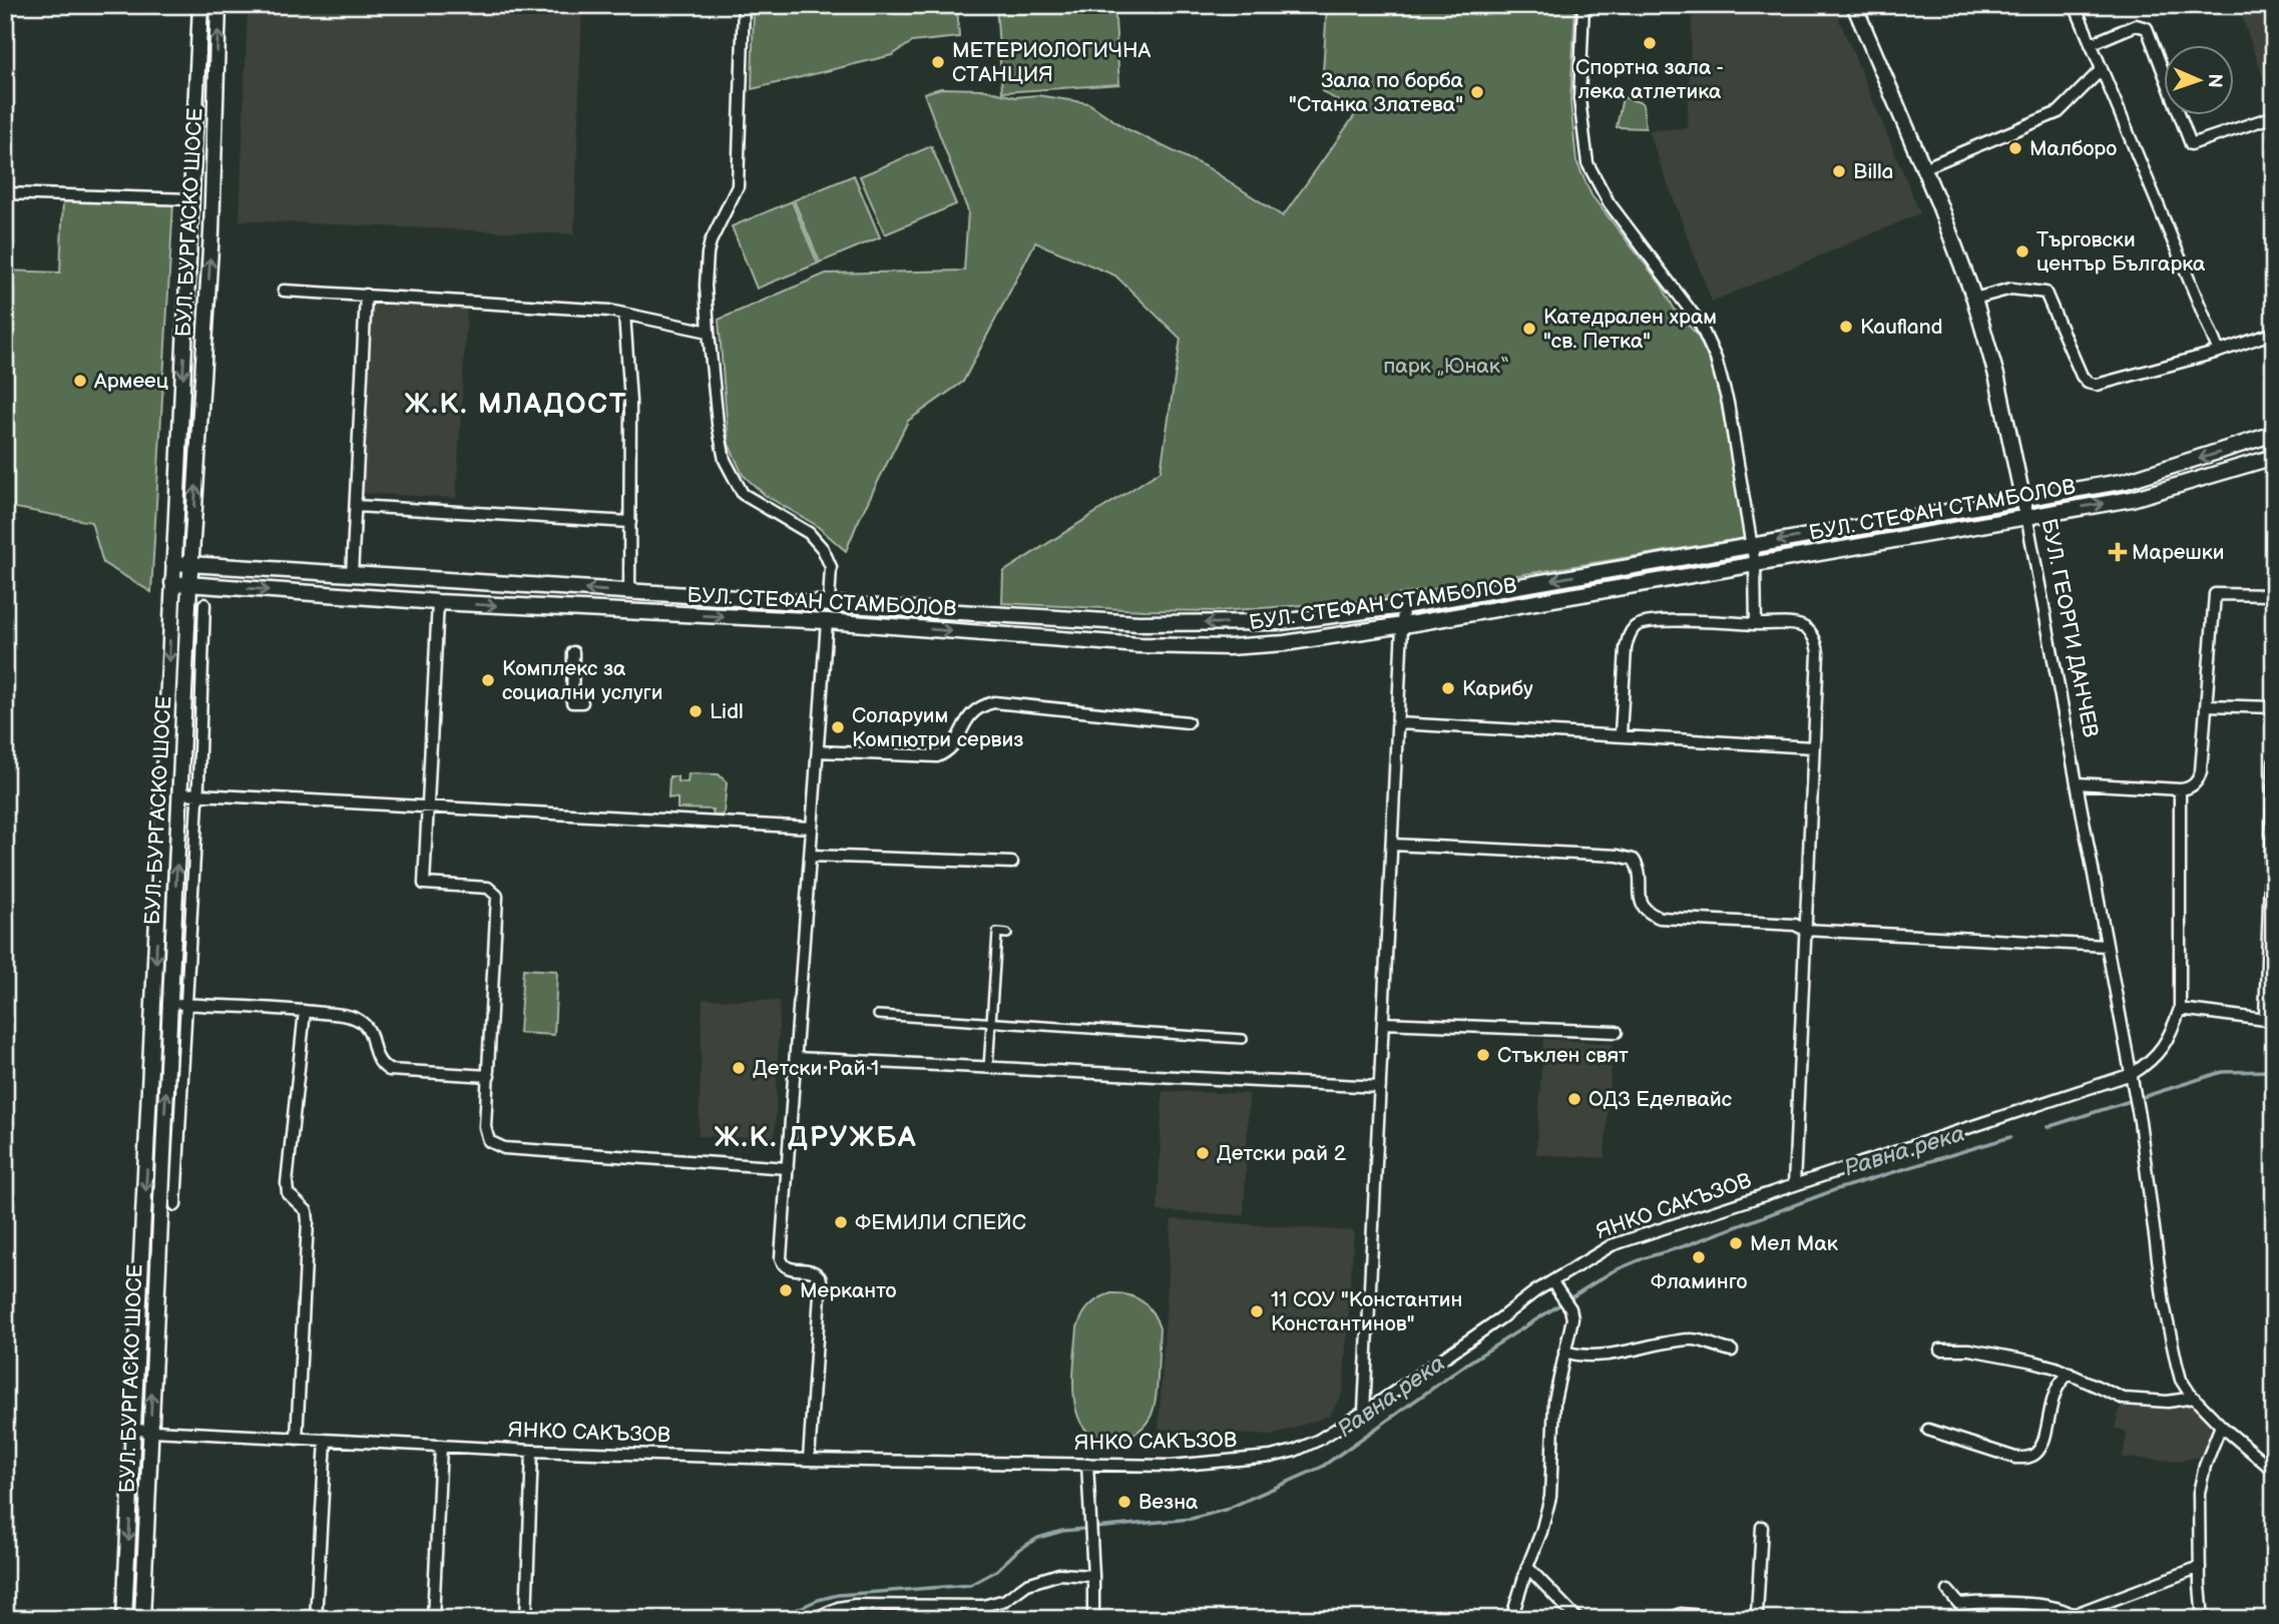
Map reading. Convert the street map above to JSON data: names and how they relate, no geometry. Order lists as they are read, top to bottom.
{
  "streets": {
    "main road": ["БУЛ. БУРГАСКО ШОСЕ", "БУЛ. СТЕФАН СТАМБОЛОВ", "БУЛ. ГЕОРГИ ДАНЧЕВ"],
    "street": ["ЯНКО САКЪЗОВ"]
  },
  "crossings": [
    ["БУЛ. БУРГАСКО ШОСЕ", "БУЛ. СТЕФАН СТАМБОЛОВ"],
    ["БУЛ. БУРГАСКО ШОСЕ", "ЯНКО САКЪЗОВ"],
    ["БУЛ. СТЕФАН СТАМБОЛОВ", "БУЛ. ГЕОРГИ ДАНЧЕВ"],
    ["БУЛ. ГЕОРГИ ДАНЧЕВ", "ЯНКО САКЪЗОВ"]
  ],
  "districts": ["Ж.К. МЛАДОСТ", "Ж.К. ДРУЖБА"],
  "water": ["Равна река"],
  "parks": ["парк „Юнак“"],
  "places": {
    "other": [
      "Спортна зала - лека атлетика",
      "МЕТЕРИОЛОГИЧНА СТАНЦИЯ",
      "Зала по борба \"Станка Златева\"",
      "Малборо",
      "Billa",
      "Търговски център Българка",
      "Kaufland",
      "Катедрален храм \"св. Петка\"",
      "Армеец",
      "Комплекс за социални услуги",
      "Карибу",
      "Lidl",
      "Соларуим Компютри сервиз",
      "Стъклен свят",
      "Детски Рай 1",
      "ОДЗ Еделвайс",
      "Детски рай 2",
      "ФЕМИЛИ СПЕЙС",
      "Мел Мак",
      "Фламинго",
      "Мерканто",
      "11 СОУ \"Константин Константинов\"",
      "Везна"
    ],
    "health": ["Марешки"]
  },
  "north": "right"
}
